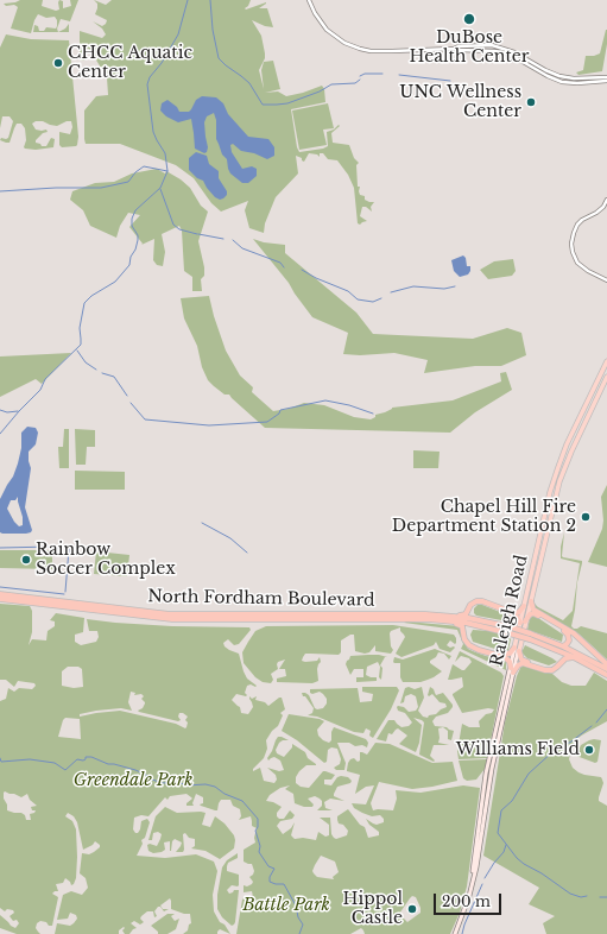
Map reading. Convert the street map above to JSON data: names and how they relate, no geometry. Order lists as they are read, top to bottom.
{
  "streets": {
    "highway": ["North Fordham Boulevard"],
    "main road": ["Raleigh Road"]
  },
  "parks": ["Greendale Park", "Battle Park"],
  "places": [
    "DuBose Health Center",
    "CHCC Aquatic Center",
    "UNC Wellness Center",
    "Chapel Hill Fire Department Station 2",
    "Rainbow Soccer Complex",
    "Williams Field",
    "Hippol Castle"
  ],
  "scale_bar": "200 m"
}
